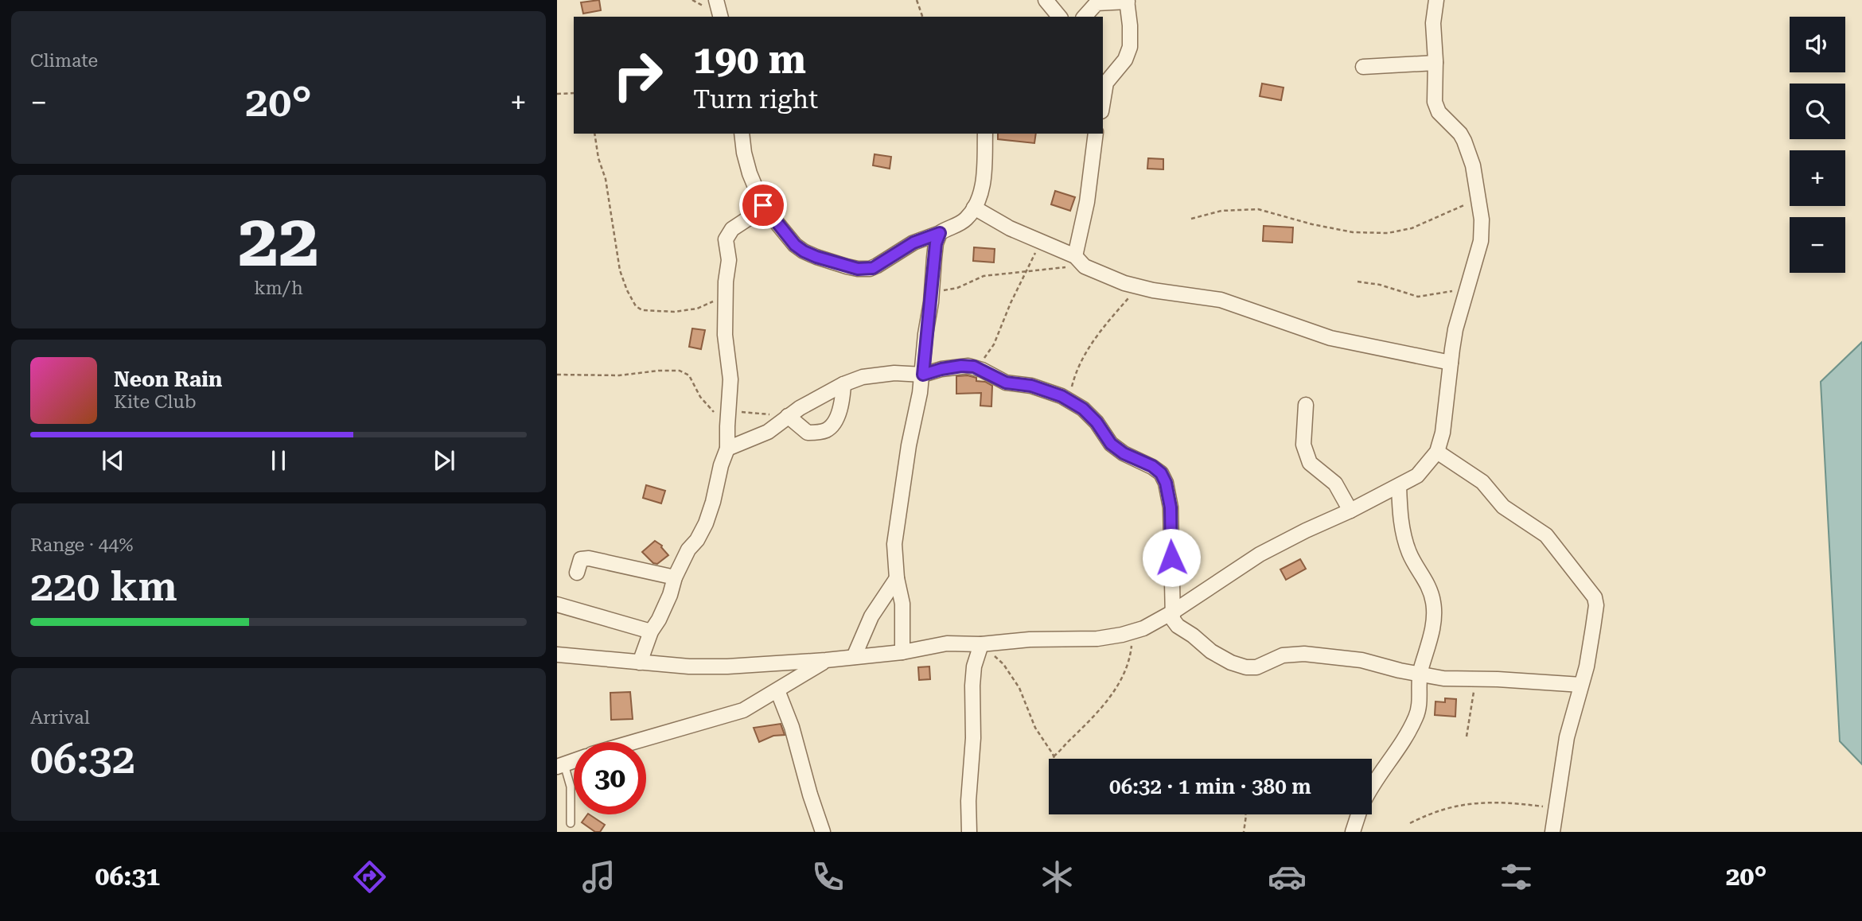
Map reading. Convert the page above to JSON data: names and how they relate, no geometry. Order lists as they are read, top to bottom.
{
  "page": {
    "tile": [
      "Climate",
      ["22", "km/h"],
      ["Range · 44%", "220 km"],
      ["Arrival", "06:32"]
    ],
    "map_buttons": ["+", "−"],
    "turn": ["190 m", "Turn right"],
    "heat": ["−", "20°", "+"],
    "song": ["Neon Rain", "Kite Club"],
    "limit": "30",
    "trip": "06:32 · 1 min · 380 m",
    "tabs": ["06:31", "20°"]
  }
}
